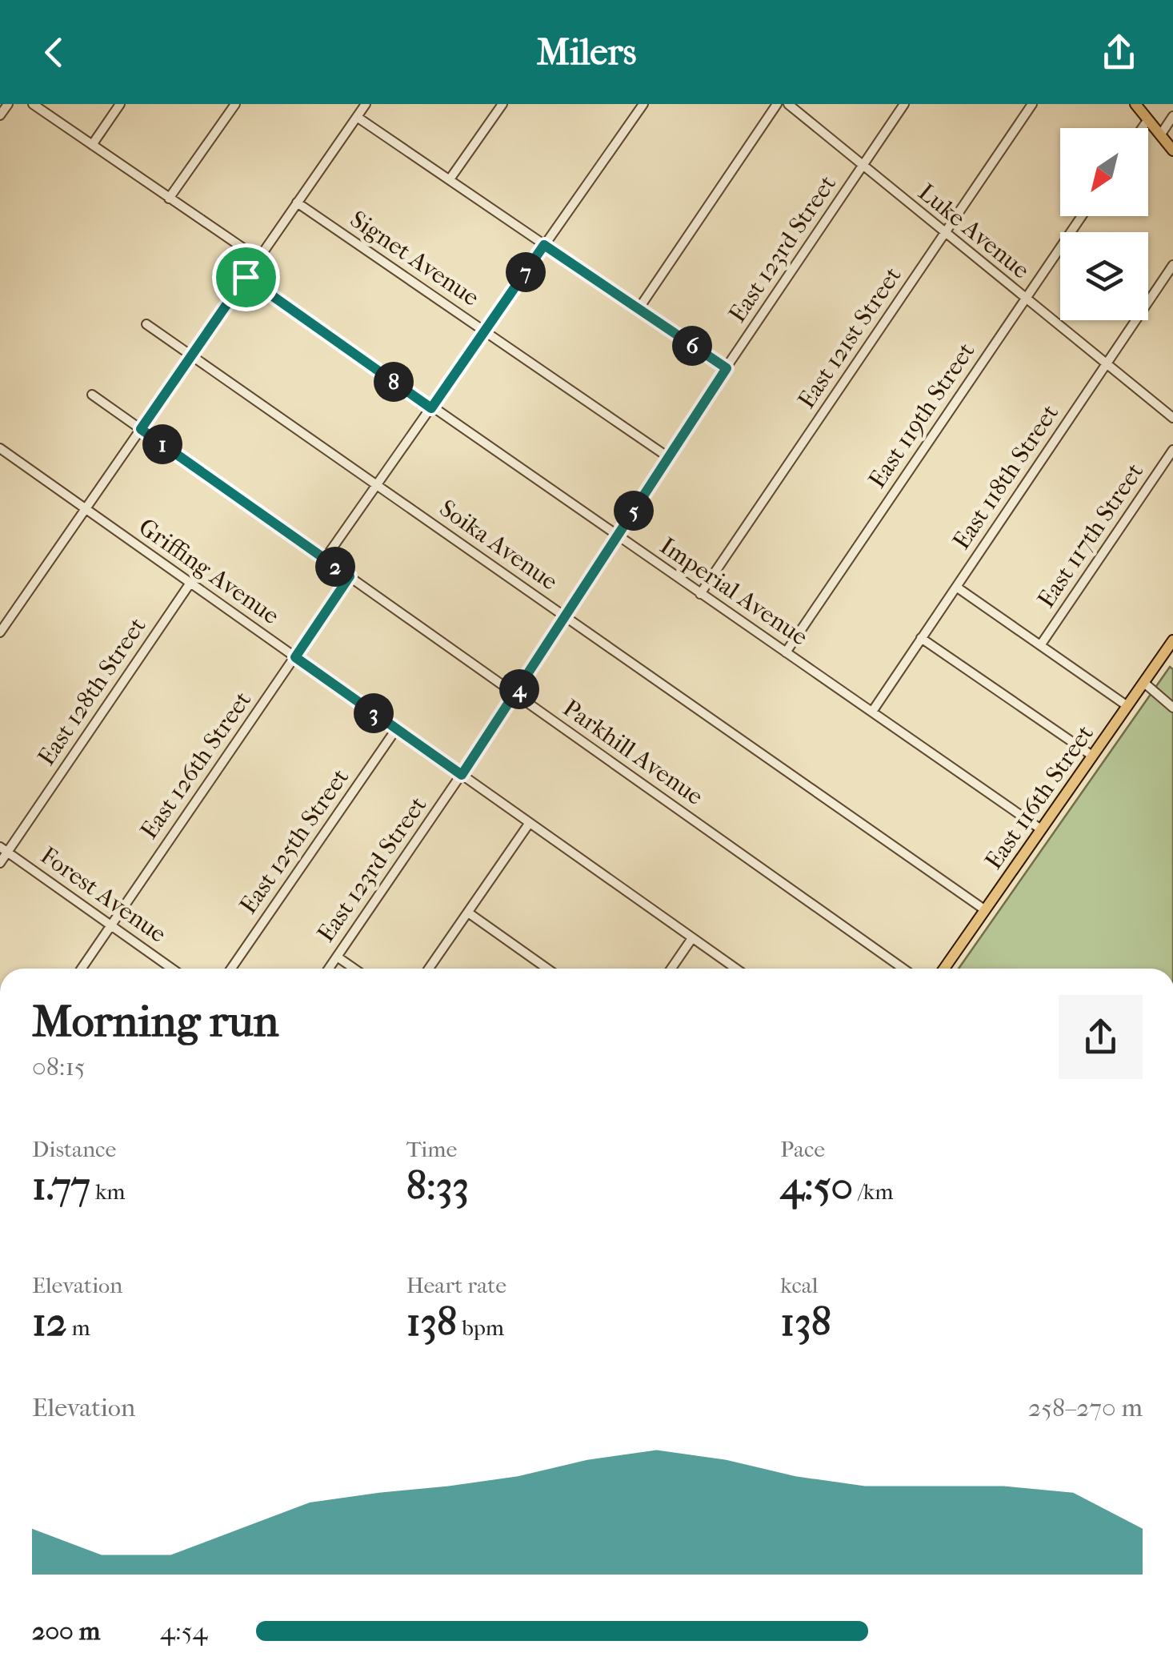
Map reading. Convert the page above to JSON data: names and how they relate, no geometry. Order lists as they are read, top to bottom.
{
  "streets": {
    "main road": ["East 116th Street"],
    "street": [
      "Luke Avenue",
      "East 123rd Street",
      "Signet Avenue",
      "East 121st Street",
      "East 119th Street",
      "East 118th Street",
      "East 117th Street",
      "Soika Avenue",
      "Griffing Avenue",
      "Imperial Avenue",
      "East 128th Street",
      "Parkhill Avenue",
      "East 126th Street",
      "East 125th Street",
      "Forest Avenue"
    ]
  },
  "crossings": [
    ["Luke Avenue", "East 123rd Street"],
    ["Luke Avenue", "East 121st Street"],
    ["Luke Avenue", "East 119th Street"],
    ["Luke Avenue", "East 118th Street"],
    ["East 123rd Street", "Signet Avenue"],
    ["East 123rd Street", "Soika Avenue"],
    ["East 123rd Street", "Griffing Avenue"],
    ["East 123rd Street", "Imperial Avenue"],
    ["East 123rd Street", "Parkhill Avenue"],
    ["East 121st Street", "Imperial Avenue"],
    ["East 119th Street", "Imperial Avenue"],
    ["East 118th Street", "Imperial Avenue"],
    ["Soika Avenue", "East 116th Street"],
    ["Griffing Avenue", "East 128th Street"],
    ["Griffing Avenue", "East 126th Street"],
    ["Griffing Avenue", "East 125th Street"],
    ["Imperial Avenue", "East 116th Street"],
    ["East 128th Street", "Forest Avenue"],
    ["Parkhill Avenue", "East 126th Street"],
    ["East 126th Street", "Forest Avenue"]
  ],
  "north": "bottom left",
  "page": {
    "header": "Milers",
    "pins": [
      "7",
      "6",
      "8",
      "1",
      "5",
      "2",
      "4",
      "3"
    ],
    "heading": ["Morning run", "08:15"],
    "stats": [
      ["Distance", "1.77 km"],
      ["Time", "8:33"],
      ["Pace", "4:50 /km"],
      ["Elevation", "12 m"],
      ["Heart rate", "138 bpm"],
      ["kcal", "138"]
    ],
    "chart": ["Elevation", "258–270 m"],
    "list": [
      {
        "name": "200 m",
        "note": "4:54"
      }
    ]
  }
}
